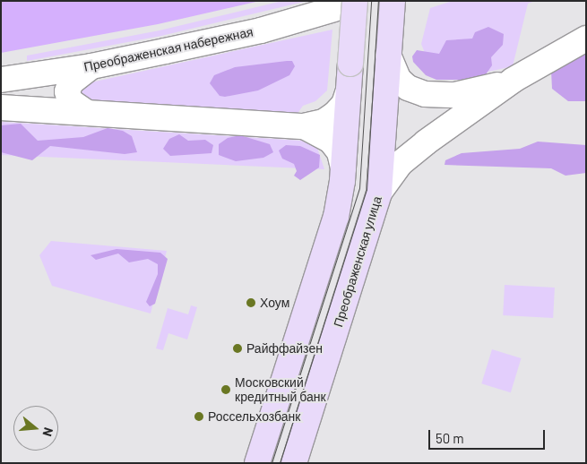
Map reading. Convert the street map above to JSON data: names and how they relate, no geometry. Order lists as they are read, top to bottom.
{
  "streets": {
    "main road": ["Преображенская набережная", "Преображенская улица"]
  },
  "places": [
    "Хоум",
    "Райффайзен",
    "Московский кредитный банк",
    "Россельхозбанк"
  ],
  "scale_bar": "50 m",
  "north": "right"
}
